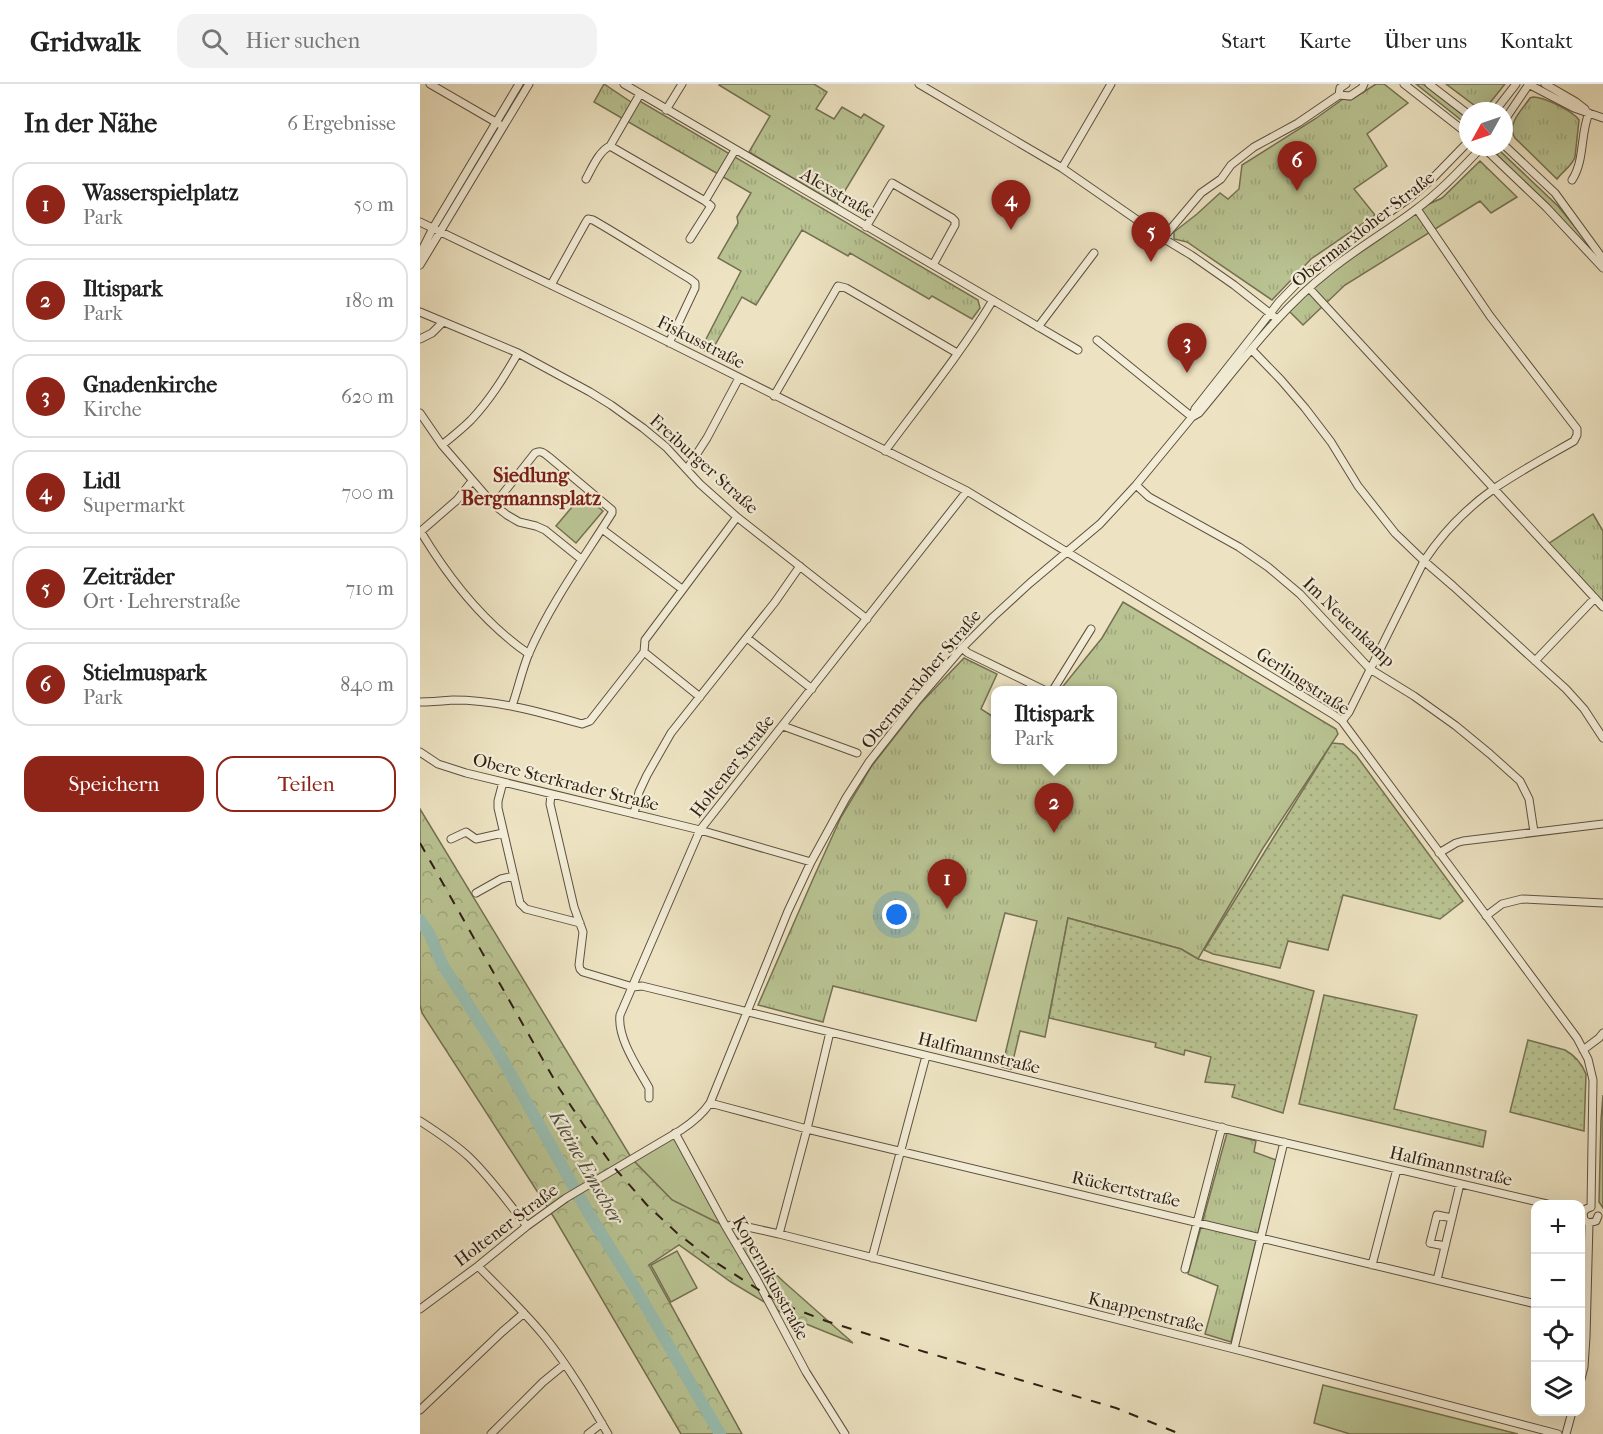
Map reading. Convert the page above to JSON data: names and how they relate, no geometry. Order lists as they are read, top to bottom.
{
  "streets": {
    "street": [
      "Alexstraße",
      "Obermarxloher Straße",
      "Fiskusstraße",
      "Freiburger Straße",
      "Im Neuenkamp",
      "Gerlingstraße",
      "Holtener Straße",
      "Obere Sterkrader Straße",
      "Halfmannstraße",
      "Rückertstraße",
      "Kopernikusstraße",
      "Knappenstraße"
    ]
  },
  "crossings": [
    ["Obermarxloher Straße", "Im Neuenkamp"],
    ["Obermarxloher Straße", "Gerlingstraße"],
    ["Obermarxloher Straße", "Holtener Straße"],
    ["Obermarxloher Straße", "Obere Sterkrader Straße"],
    ["Obermarxloher Straße", "Halfmannstraße"],
    ["Obermarxloher Straße", "Rückertstraße"],
    ["Obermarxloher Straße", "Kopernikusstraße"],
    ["Fiskusstraße", "Gerlingstraße"],
    ["Fiskusstraße", "Holtener Straße"],
    ["Freiburger Straße", "Holtener Straße"],
    ["Gerlingstraße", "Holtener Straße"],
    ["Holtener Straße", "Obere Sterkrader Straße"],
    ["Holtener Straße", "Halfmannstraße"],
    ["Holtener Straße", "Kopernikusstraße"],
    ["Obere Sterkrader Straße", "Halfmannstraße"],
    ["Kopernikusstraße", "Knappenstraße"]
  ],
  "districts": ["Siedlung Bergmannsplatz"],
  "water": ["Kleine Emscher"],
  "north": "bottom left",
  "page": {
    "header": "Gridwalk",
    "search": "Hier suchen",
    "nav": [
      "Start",
      "Karte",
      "Über uns",
      "Kontakt"
    ],
    "heading": ["In der Nähe", "6 Ergebnisse"],
    "pins": [
      "6",
      "4",
      "5",
      "3",
      "2",
      "1"
    ],
    "list": [
      {
        "mark": "1",
        "name": "Wasserspielplatz",
        "note": "Park",
        "value": "50 m"
      },
      {
        "mark": "2",
        "name": "Iltispark",
        "note": "Park",
        "value": "180 m"
      },
      {
        "mark": "3",
        "name": "Gnadenkirche",
        "note": "Kirche",
        "value": "620 m"
      },
      {
        "mark": "4",
        "name": "Lidl",
        "note": "Supermarkt",
        "value": "700 m"
      },
      {
        "mark": "5",
        "name": "Zeiträder",
        "note": "Ort · Lehrerstraße",
        "value": "710 m"
      },
      {
        "mark": "6",
        "name": "Stielmuspark",
        "note": "Park",
        "value": "840 m"
      }
    ],
    "popup": ["Iltispark", "Park"],
    "buttons": ["Speichern", "Teilen"],
    "map_buttons": ["+", "−"]
  }
}
